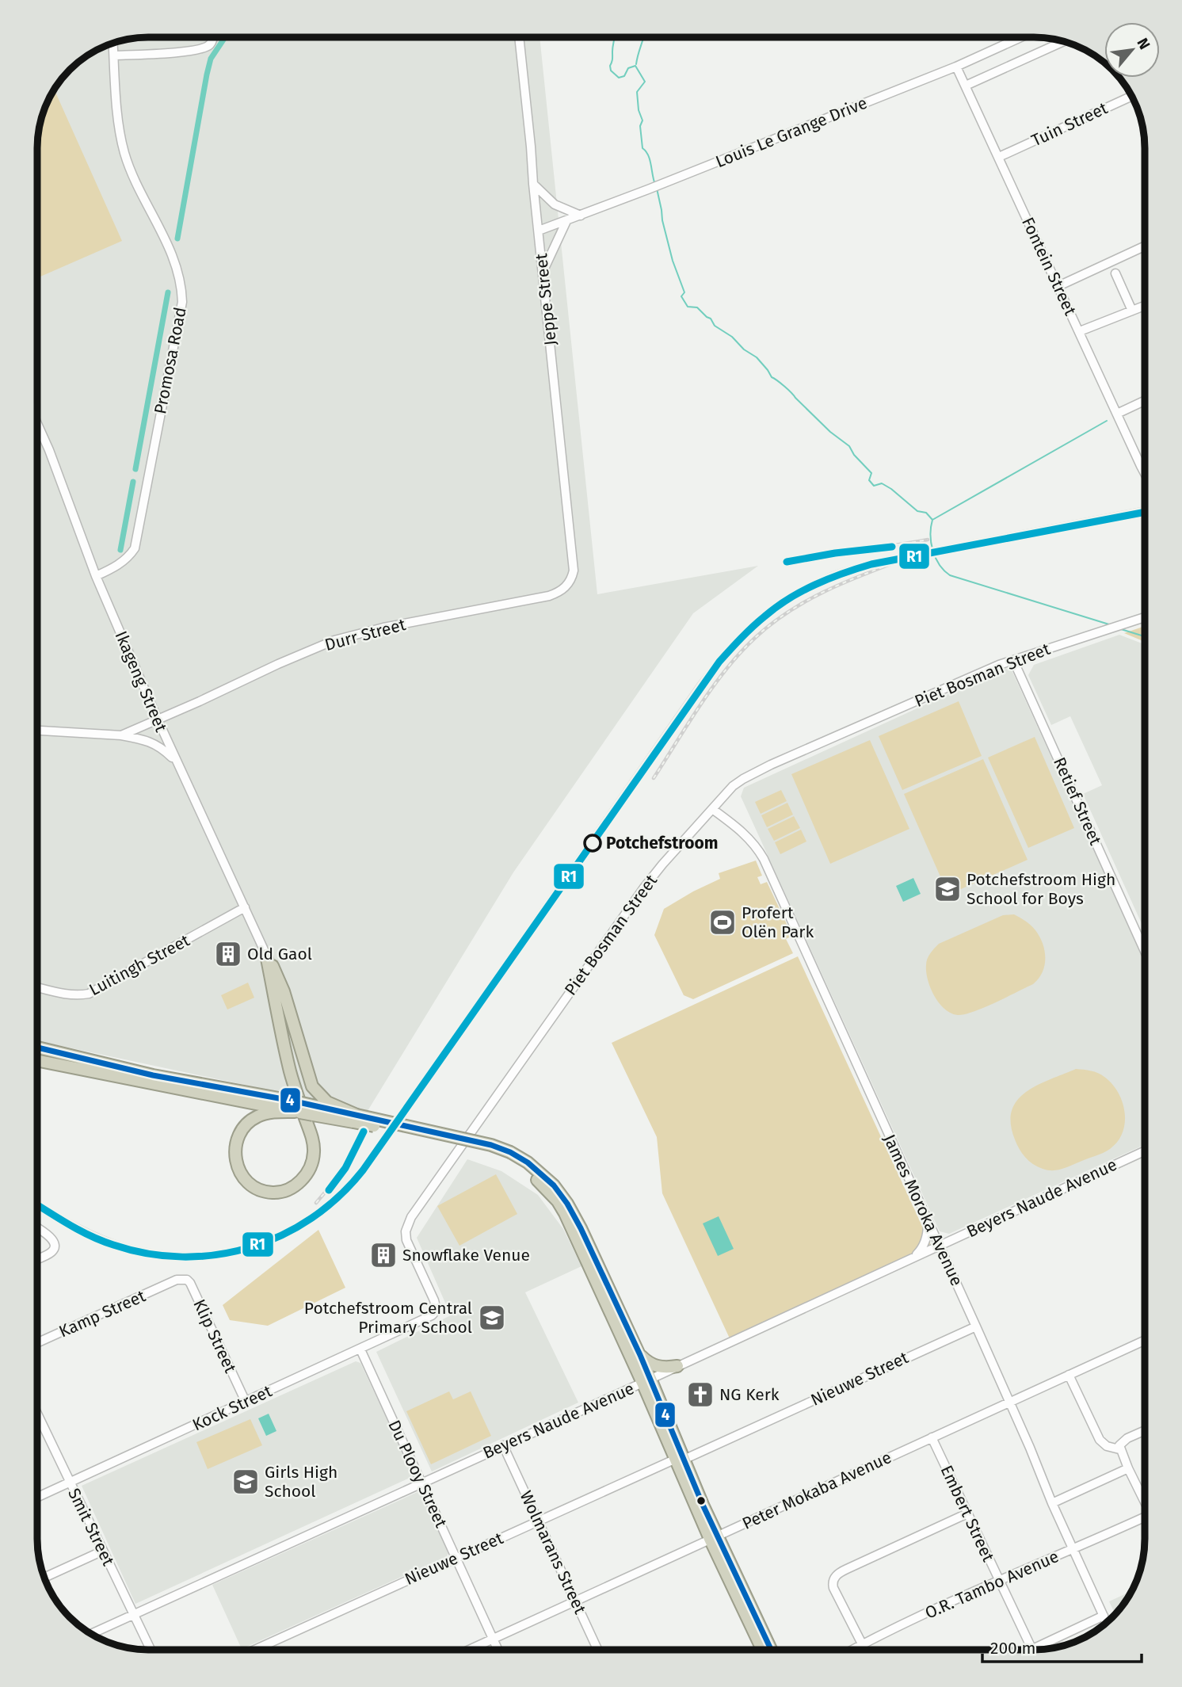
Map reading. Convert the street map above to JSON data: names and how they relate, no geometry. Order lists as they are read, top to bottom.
{
  "streets": {
    "street": [
      "Tuin Street",
      "Louis Le Grange Drive",
      "Fontein Street",
      "Jeppe Street",
      "Promosa Road",
      "Durr Street",
      "Piet Bosman Street",
      "Ikageng Street",
      "Retief Street",
      "Luitingh Street",
      "Beyers Naude Avenue",
      "James Moroka Avenue",
      "Kamp Street",
      "Klip Street",
      "Nieuwe Street",
      "Kock Street",
      "Du Plooy Street",
      "Peter Mokaba Avenue",
      "Embert Street",
      "Smit Street",
      "Wolmarans Street",
      "O.R. Tambo Avenue"
    ]
  },
  "crossings": [
    ["Tuin Street", "Fontein Street"],
    ["Louis Le Grange Drive", "Fontein Street"],
    ["Louis Le Grange Drive", "Jeppe Street"],
    ["Jeppe Street", "Durr Street"],
    ["Promosa Road", "Ikageng Street"],
    ["Durr Street", "Ikageng Street"],
    ["Piet Bosman Street", "Retief Street"],
    ["Piet Bosman Street", "James Moroka Avenue"],
    ["Piet Bosman Street", "Kock Street"],
    ["Ikageng Street", "Luitingh Street"],
    ["Beyers Naude Avenue", "James Moroka Avenue"],
    ["Beyers Naude Avenue", "Du Plooy Street"],
    ["Beyers Naude Avenue", "Smit Street"],
    ["Beyers Naude Avenue", "Wolmarans Street"],
    ["James Moroka Avenue", "Nieuwe Street"],
    ["James Moroka Avenue", "Peter Mokaba Avenue"],
    ["James Moroka Avenue", "O.R. Tambo Avenue"],
    ["Kamp Street", "Klip Street"],
    ["Klip Street", "Kock Street"],
    ["Nieuwe Street", "Du Plooy Street"],
    ["Nieuwe Street", "Wolmarans Street"],
    ["Kock Street", "Du Plooy Street"],
    ["Kock Street", "Smit Street"],
    ["Du Plooy Street", "Peter Mokaba Avenue"],
    ["Peter Mokaba Avenue", "Embert Street"],
    ["Peter Mokaba Avenue", "Wolmarans Street"],
    ["Embert Street", "O.R. Tambo Avenue"]
  ],
  "places": {
    "other": ["Potchefstroom"],
    "school or university": ["Potchefstroom High School for Boys", "Potchefstroom Central Primary School", "Girls High School"],
    "sports": ["Profert Olën Park"],
    "building": ["Old Gaol", "Snowflake Venue"],
    "church": ["NG Kerk"]
  },
  "lines": ["transit line R1", "transit line 4"],
  "scale_bar": "200 m",
  "north": "top right"
}
